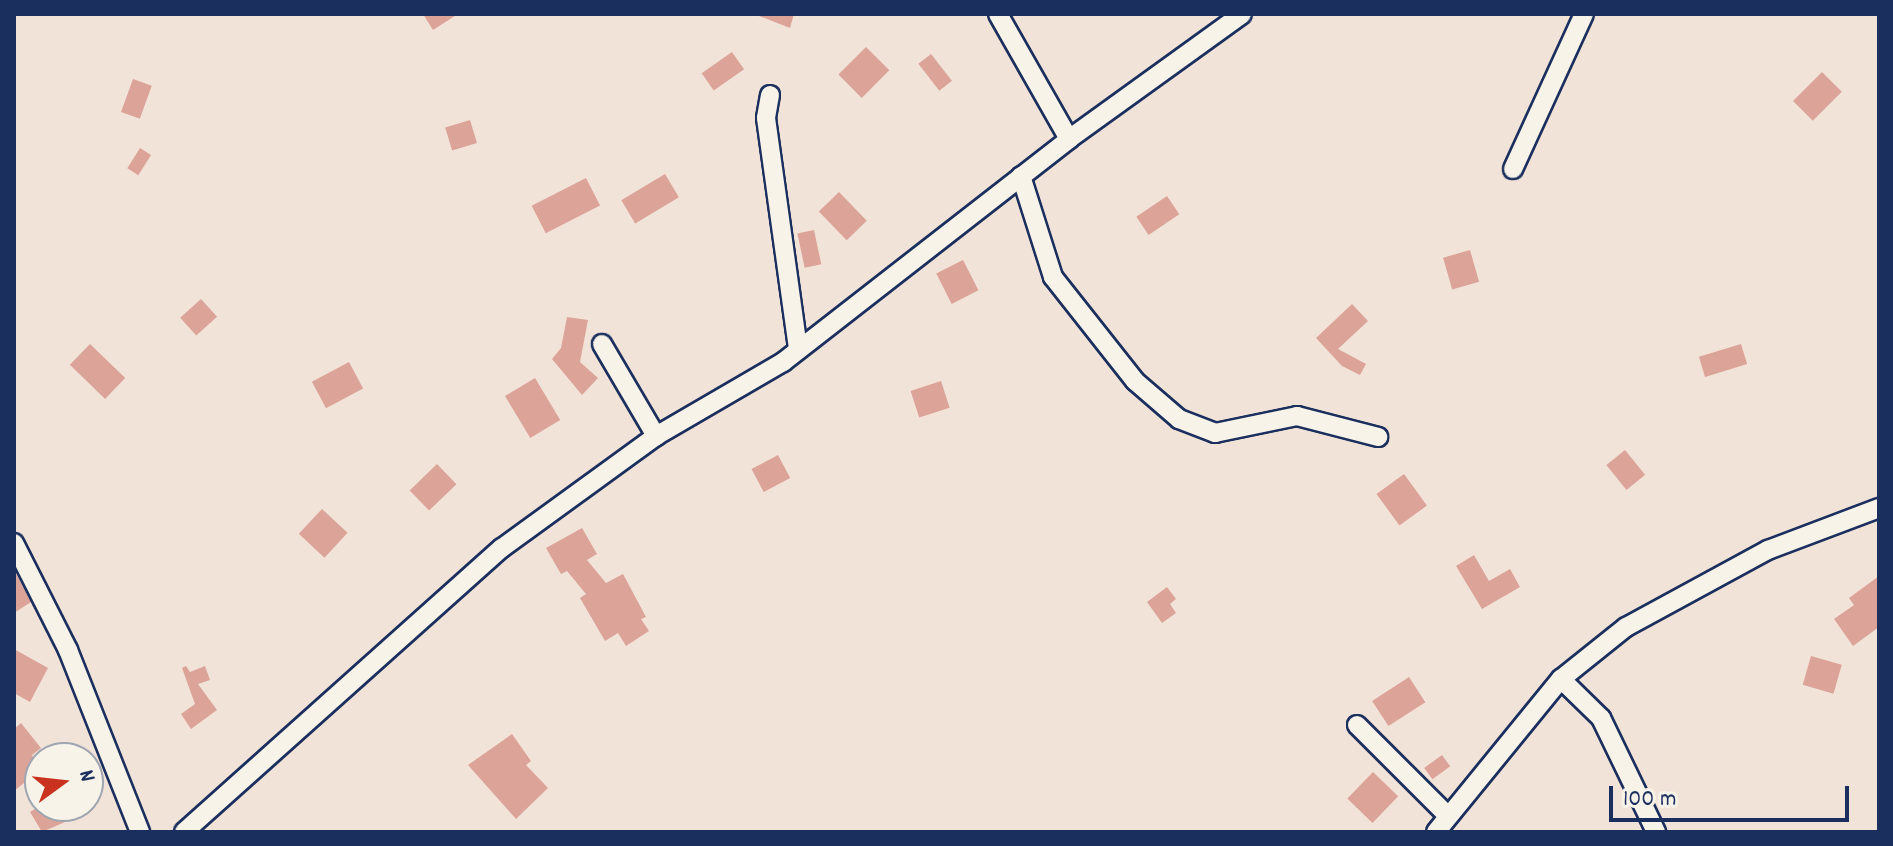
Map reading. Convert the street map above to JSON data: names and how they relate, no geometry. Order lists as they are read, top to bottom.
{
  "scale_bar": "100 m",
  "north": "right"
}
